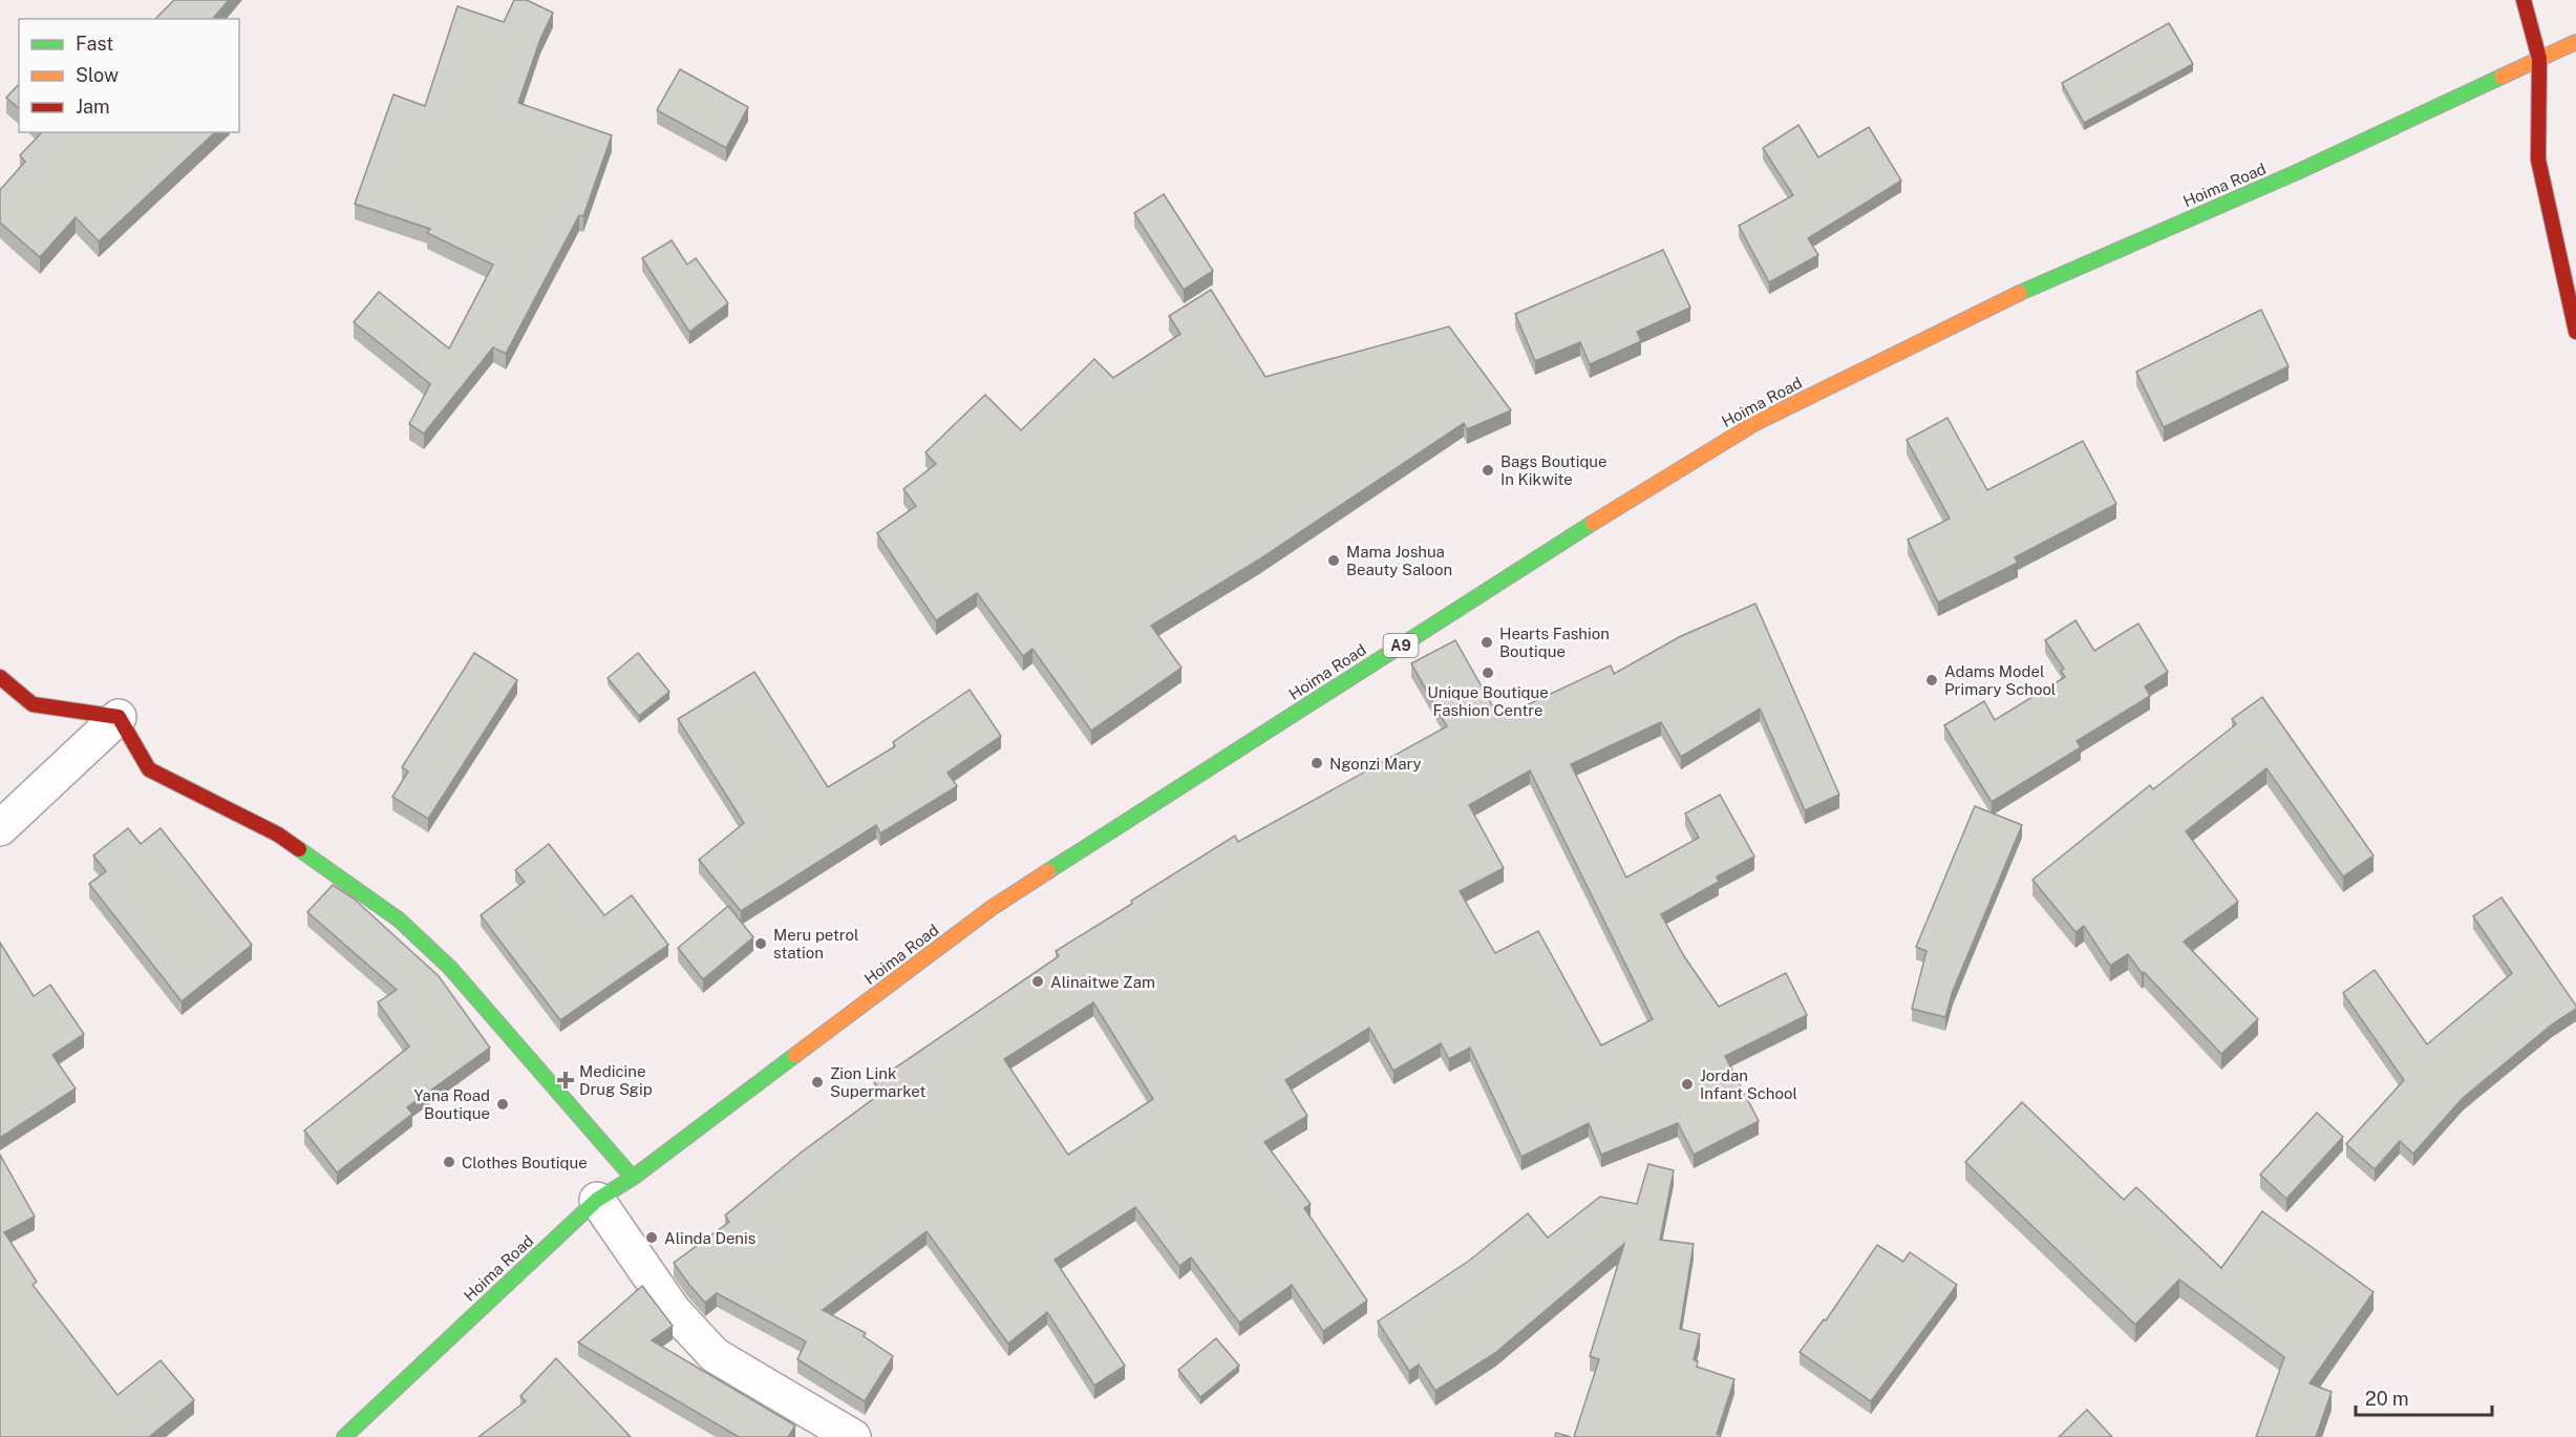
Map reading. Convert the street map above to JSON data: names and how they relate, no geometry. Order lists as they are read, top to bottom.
{
  "streets": {
    "main road": ["Hoima Road", "A9"]
  },
  "places": {
    "other": [
      "Bags Boutique In Kikwite",
      "Mama Joshua Beauty Saloon",
      "Hearts Fashion Boutique",
      "Unique Boutique Fashion Centre",
      "Adams Model Primary School",
      "Ngonzi Mary",
      "Meru petrol station",
      "Alinaitwe Zam",
      "Zion Link Supermarket",
      "Jordan Infant School",
      "Yana Road Boutique",
      "Clothes Boutique",
      "Alinda Denis"
    ],
    "health": ["Medicine Drug Sgip"]
  },
  "legend": ["Fast", "Slow", "Jam"],
  "scale_bar": "20 m"
}
